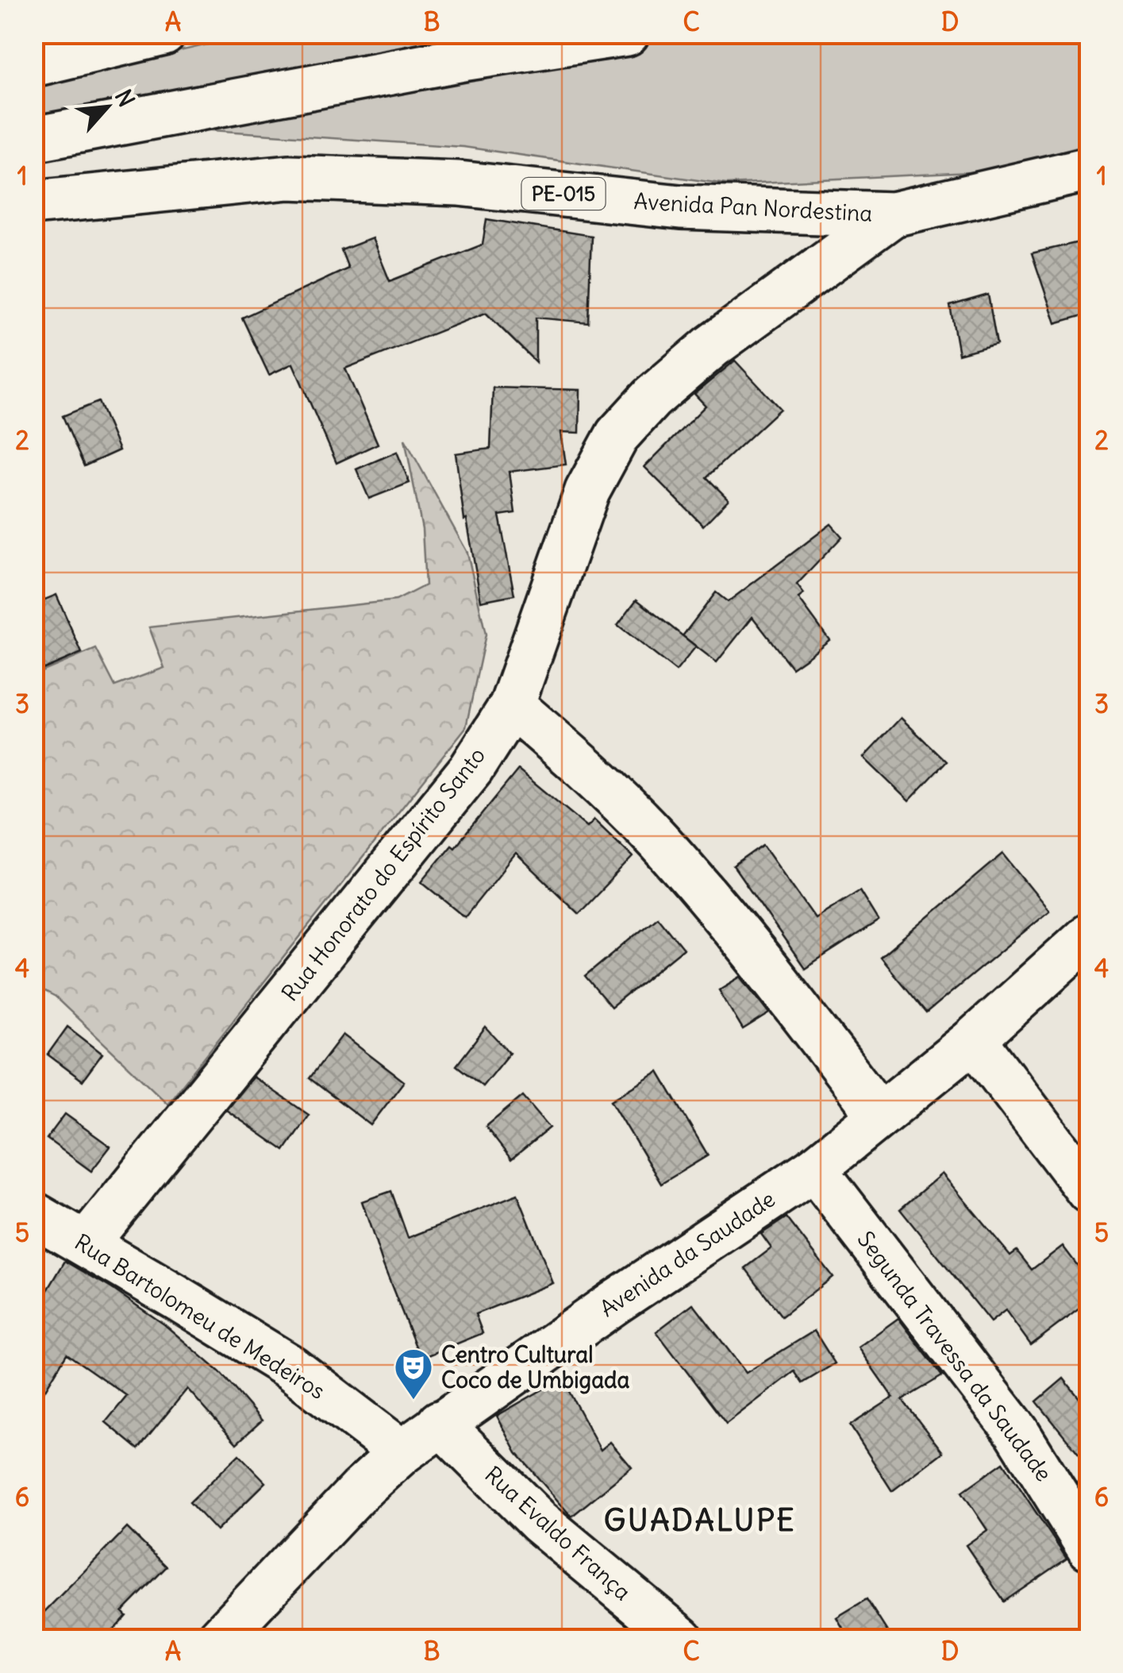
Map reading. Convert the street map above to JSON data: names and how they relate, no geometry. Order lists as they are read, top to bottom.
{
  "streets": {
    "main road": [
      "PE-015",
      "Avenida Pan Nordestina",
      "Rua Honorato do Espírito Santo",
      "Avenida da Saudade",
      "Rua Bartolomeu de Medeiros",
      "Segunda Travessa da Saudade",
      "Rua Evaldo França"
    ]
  },
  "crossings": [
    ["Avenida Pan Nordestina", "Rua Honorato do Espírito Santo"],
    ["Rua Honorato do Espírito Santo", "Rua Bartolomeu de Medeiros"],
    ["Avenida da Saudade", "Rua Bartolomeu de Medeiros"],
    ["Avenida da Saudade", "Segunda Travessa da Saudade"],
    ["Avenida da Saudade", "Rua Evaldo França"]
  ],
  "districts": ["GUADALUPE"],
  "places": {
    "theatre": ["Centro Cultural Coco de Umbigada"]
  },
  "north": "top right",
  "grid": {
    "columns": [
      "A",
      "B",
      "C",
      "D"
    ],
    "rows": [
      "1",
      "2",
      "3",
      "4",
      "5",
      "6"
    ]
  }
}
